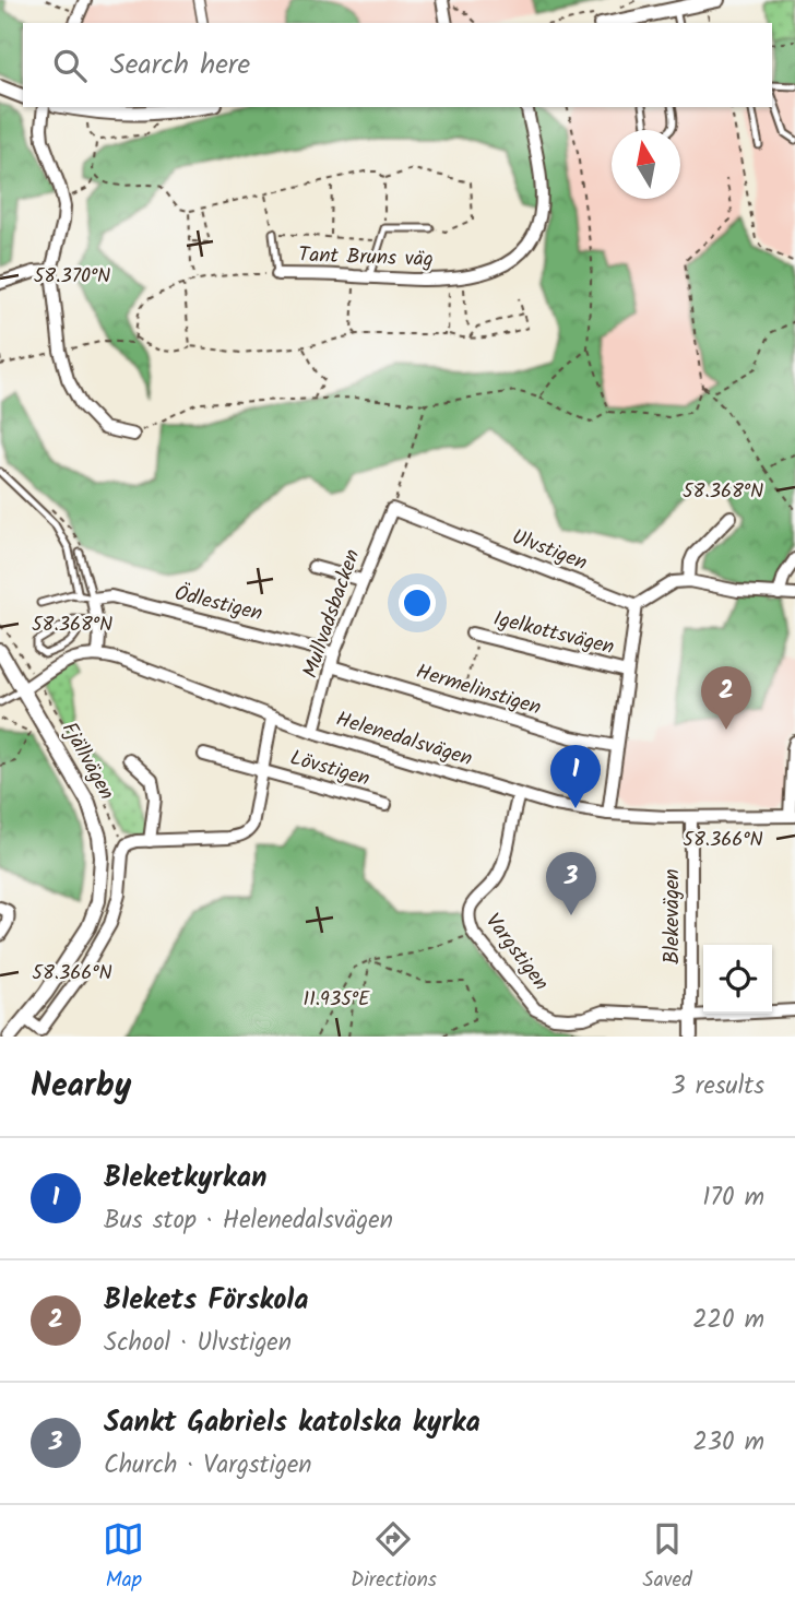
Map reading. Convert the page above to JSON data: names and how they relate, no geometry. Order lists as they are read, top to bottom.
{
  "streets": {
    "street": [
      "Tant Bruns väg",
      "Ulvstigen",
      "Ödlestigen",
      "Mullvadsbacken",
      "Igelkottsvägen",
      "Hermelinstigen",
      "Helenedalsvägen",
      "Fjällvägen",
      "Lövstigen",
      "Blekevägen",
      "Vargstigen"
    ]
  },
  "crossings": [
    ["Ulvstigen", "Mullvadsbacken"],
    ["Ödlestigen", "Mullvadsbacken"],
    ["Ödlestigen", "Hermelinstigen"],
    ["Mullvadsbacken", "Hermelinstigen"],
    ["Mullvadsbacken", "Helenedalsvägen"],
    ["Helenedalsvägen", "Blekevägen"],
    ["Helenedalsvägen", "Vargstigen"],
    ["Blekevägen", "Vargstigen"]
  ],
  "north": "top",
  "page": {
    "search": "Search here",
    "pins": ["2", "1", "3"],
    "heading": ["Nearby", "3 results"],
    "list": [
      {
        "mark": "1",
        "name": "Bleketkyrkan",
        "note": "Bus stop · Helenedalsvägen",
        "value": "170 m"
      },
      {
        "mark": "2",
        "name": "Blekets Förskola",
        "note": "School · Ulvstigen",
        "value": "220 m"
      },
      {
        "mark": "3",
        "name": "Sankt Gabriels katolska kyrka",
        "note": "Church · Vargstigen",
        "value": "230 m"
      }
    ],
    "nav": ["Map", "Directions", "Saved"]
  },
  "coordinates": [
    "58.370°N",
    "58.368°N",
    "58.366°N",
    "11.935°E"
  ]
}
